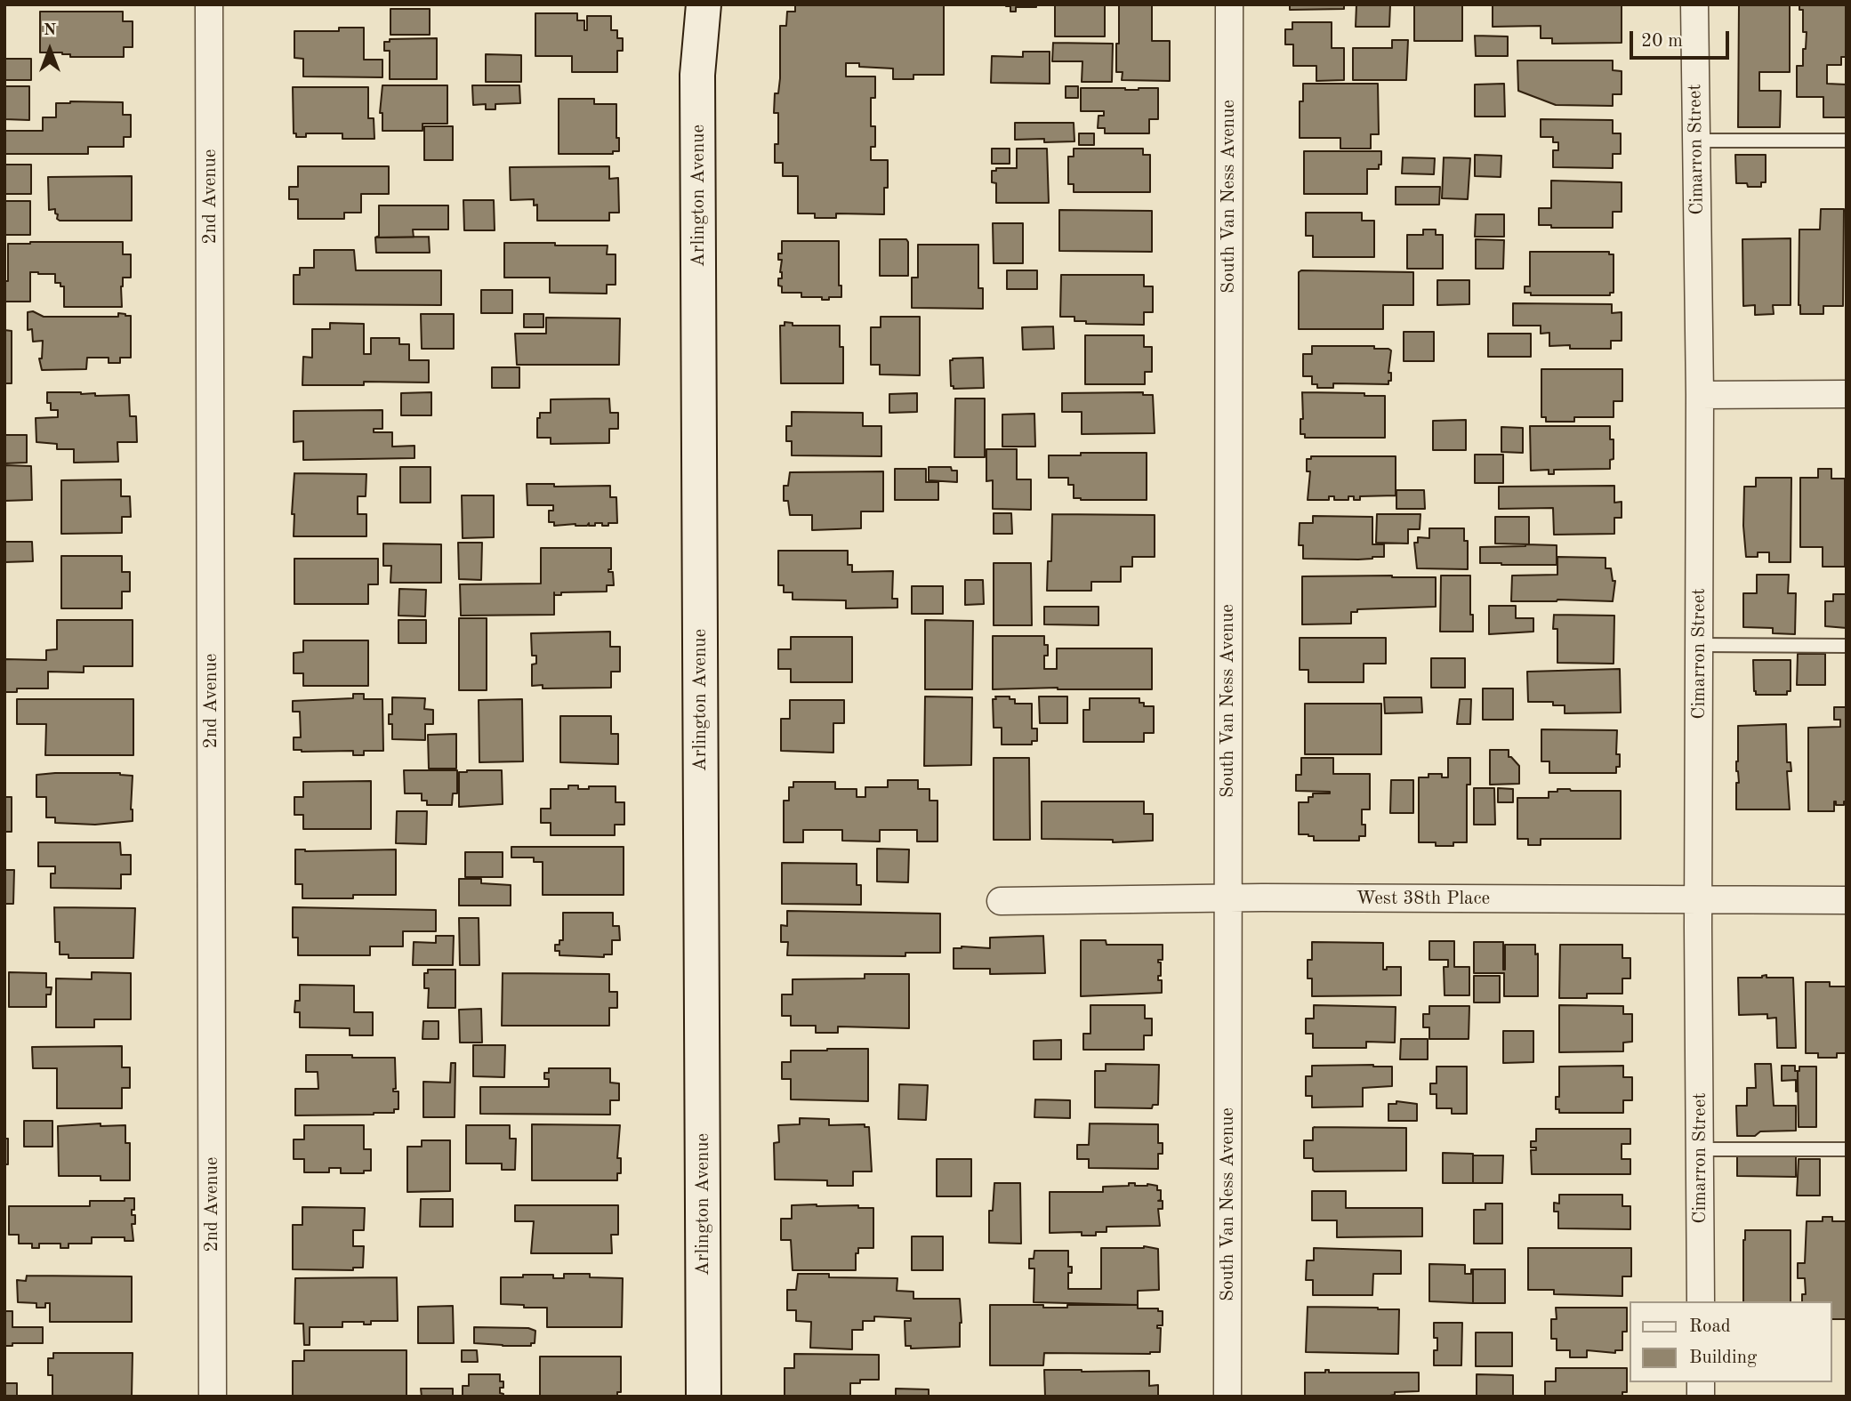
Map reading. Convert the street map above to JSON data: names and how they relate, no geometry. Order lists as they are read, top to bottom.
{
  "streets": {
    "main road": ["Arlington Avenue"],
    "street": [
      "Cimarron Street",
      "2nd Avenue",
      "South Van Ness Avenue",
      "West 38th Place"
    ]
  },
  "crossings": [
    ["Cimarron Street", "West 38th Place"],
    ["South Van Ness Avenue", "West 38th Place"]
  ],
  "legend": ["Road", "Building"],
  "scale_bar": "20 m",
  "north": "top"
}
